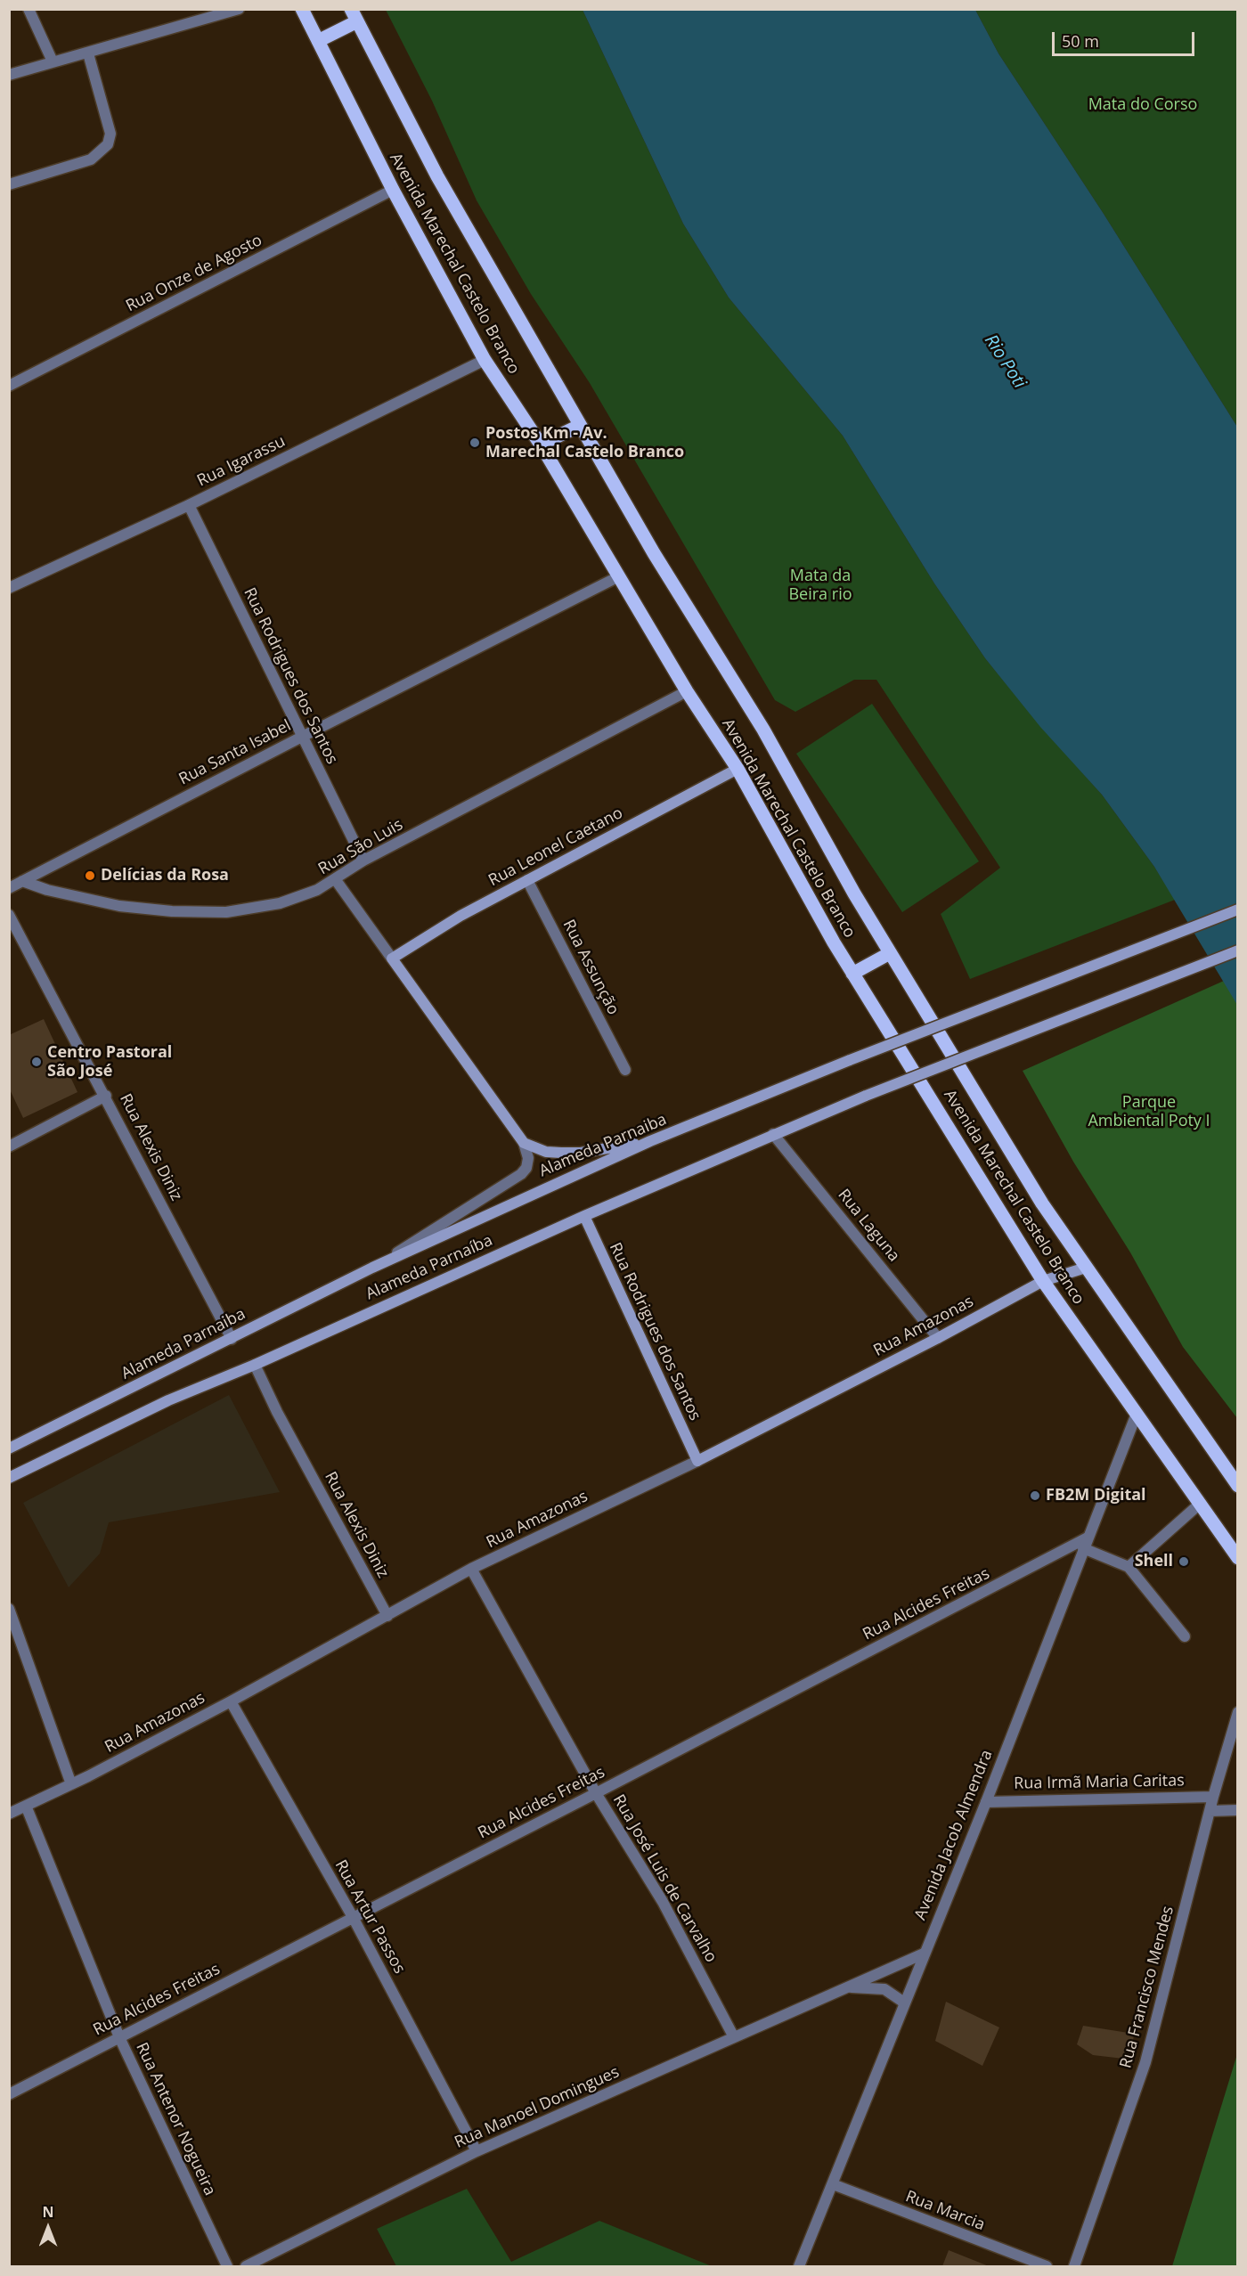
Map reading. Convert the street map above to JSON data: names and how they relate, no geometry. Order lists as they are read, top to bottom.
{
  "streets": {
    "main road": [
      "Avenida Marechal Castelo Branco",
      "Rua Rodrigues dos Santos",
      "Rua Leonel Caetano",
      "Alameda Parnaiba",
      "Alameda Parnaíba",
      "Rua Amazonas"
    ],
    "street": [
      "Rua Onze de Agosto",
      "Rua Igarassu",
      "Rua Santa Isabel",
      "Rua São Luis",
      "Rua Assunção",
      "Rua Alexis Diniz",
      "Rua Laguna",
      "Rua Alcides Freitas",
      "Rua Irmã Maria Caritas",
      "Avenida Jacob Almendra",
      "Rua José Luis de Carvalho",
      "Rua Artur Passos",
      "Rua Francisco Mendes",
      "Rua Manoel Domingues",
      "Rua Antenor Nogueira",
      "Rua Marcia"
    ]
  },
  "crossings": [
    ["Avenida Marechal Castelo Branco", "Rua Onze de Agosto"],
    ["Avenida Marechal Castelo Branco", "Rua Igarassu"],
    ["Avenida Marechal Castelo Branco", "Rua Santa Isabel"],
    ["Avenida Marechal Castelo Branco", "Rua São Luis"],
    ["Avenida Marechal Castelo Branco", "Rua Leonel Caetano"],
    ["Avenida Marechal Castelo Branco", "Rua Amazonas"],
    ["Avenida Marechal Castelo Branco", "Avenida Jacob Almendra"],
    ["Rua Igarassu", "Rua Rodrigues dos Santos"],
    ["Rua Rodrigues dos Santos", "Rua Santa Isabel"],
    ["Rua Rodrigues dos Santos", "Rua São Luis"],
    ["Rua Rodrigues dos Santos", "Alameda Parnaíba"],
    ["Rua Rodrigues dos Santos", "Rua Amazonas"],
    ["Rua Santa Isabel", "Rua São Luis"],
    ["Rua Leonel Caetano", "Rua Assunção"],
    ["Alameda Parnaiba", "Rua Alexis Diniz"],
    ["Rua Alexis Diniz", "Alameda Parnaíba"],
    ["Rua Alexis Diniz", "Rua Amazonas"],
    ["Rua Laguna", "Alameda Parnaíba"],
    ["Rua Laguna", "Rua Amazonas"],
    ["Rua Amazonas", "Rua José Luis de Carvalho"],
    ["Rua Amazonas", "Rua Artur Passos"],
    ["Rua Amazonas", "Rua Antenor Nogueira"],
    ["Rua Alcides Freitas", "Avenida Jacob Almendra"],
    ["Rua Alcides Freitas", "Rua José Luis de Carvalho"],
    ["Rua Alcides Freitas", "Rua Artur Passos"],
    ["Rua Alcides Freitas", "Rua Antenor Nogueira"],
    ["Rua Irmã Maria Caritas", "Avenida Jacob Almendra"],
    ["Rua Irmã Maria Caritas", "Rua Francisco Mendes"],
    ["Avenida Jacob Almendra", "Rua Manoel Domingues"],
    ["Avenida Jacob Almendra", "Rua Marcia"],
    ["Rua José Luis de Carvalho", "Rua Manoel Domingues"],
    ["Rua Artur Passos", "Rua Manoel Domingues"]
  ],
  "water": ["Rio Poti"],
  "parks": ["Mata do Corso", "Mata da Beira rio", "Parque Ambiental Poty I"],
  "places": [
    "Postos Km - Av. Marechal Castelo Branco",
    "Delícias da Rosa",
    "Centro Pastoral São José",
    "FB2M Digital",
    "Shell"
  ],
  "scale_bar": "50 m",
  "north": "top"
}
